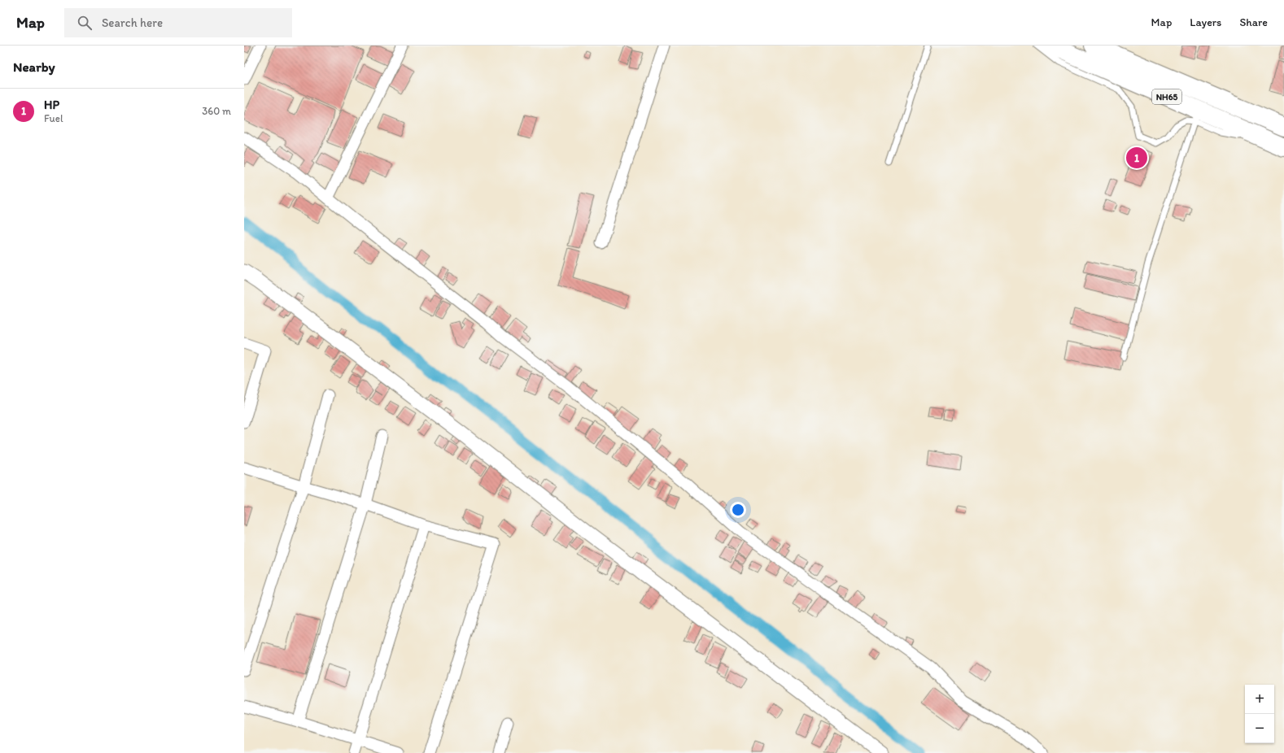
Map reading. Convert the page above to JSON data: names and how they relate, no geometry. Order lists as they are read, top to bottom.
{
  "streets": {
    "highway": ["NH65"]
  },
  "page": {
    "header": "Map",
    "search": "Search here",
    "nav": ["Map", "Layers", "Share"],
    "heading": "Nearby",
    "list": [
      {
        "mark": "1",
        "name": "HP",
        "note": "Fuel",
        "value": "360 m"
      }
    ],
    "pins": "1",
    "map_buttons": ["+", "−"]
  }
}
